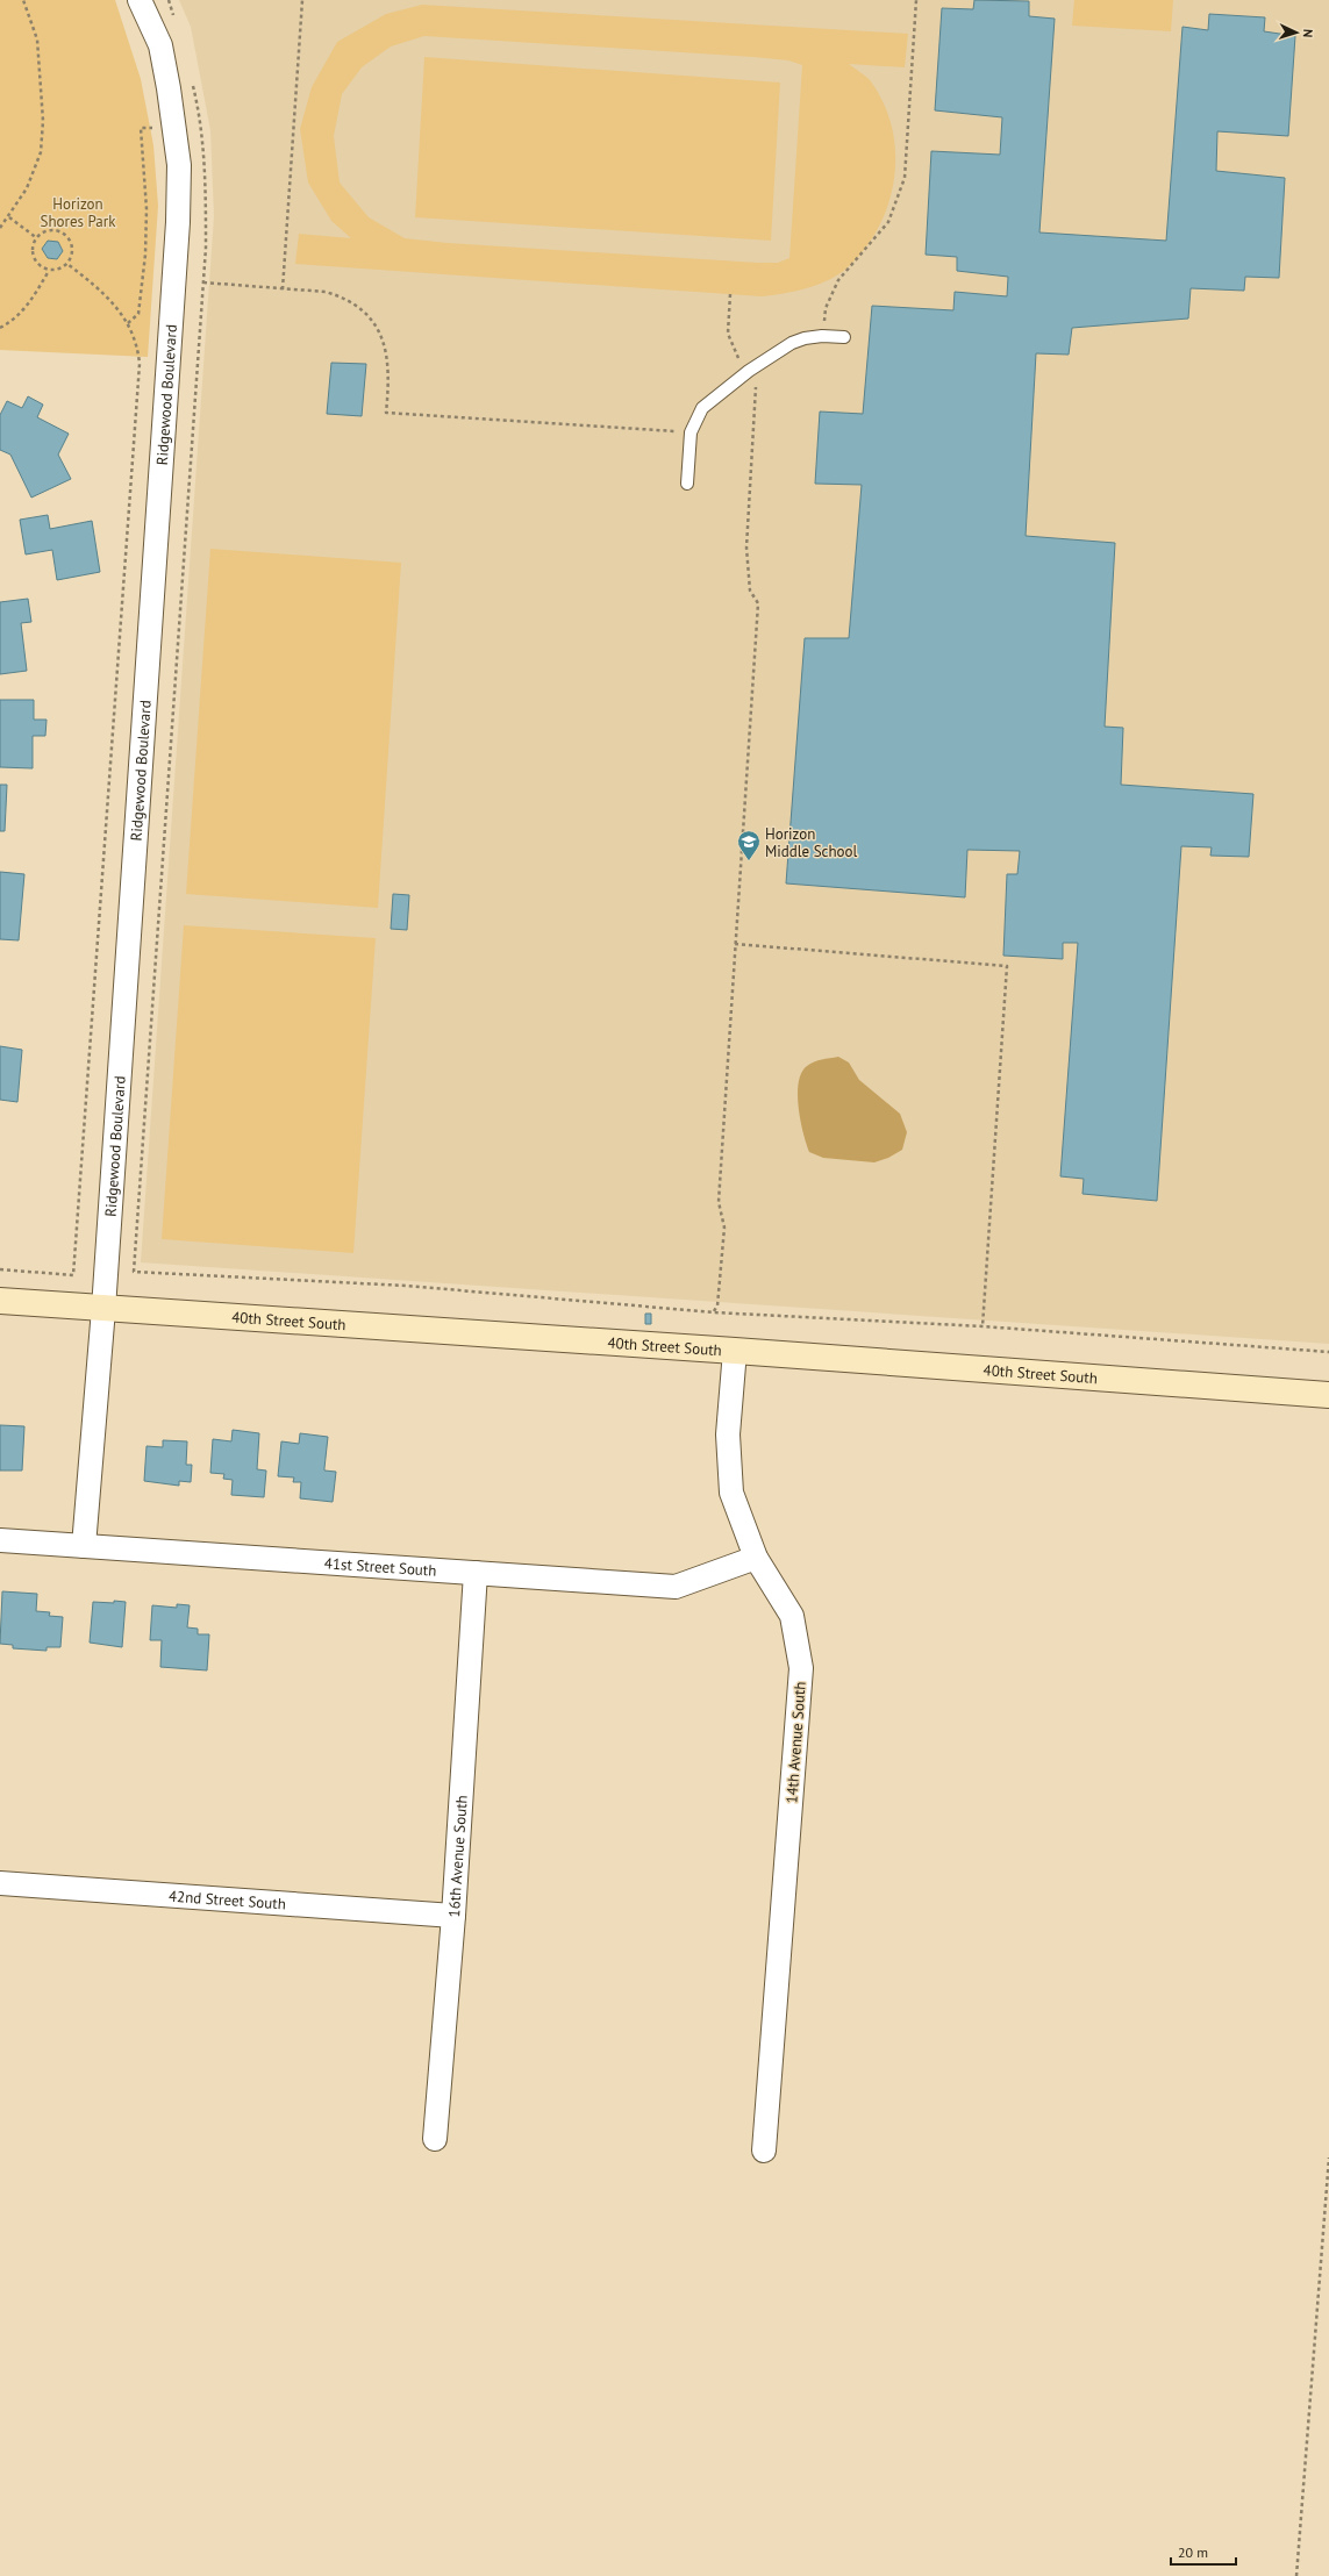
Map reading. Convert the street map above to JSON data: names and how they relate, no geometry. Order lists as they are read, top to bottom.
{
  "streets": {
    "street": [
      "Ridgewood Boulevard",
      "40th Street South",
      "41st Street South",
      "14th Avenue South",
      "16th Avenue South",
      "42nd Street South"
    ]
  },
  "crossings": [
    ["Ridgewood Boulevard", "40th Street South"],
    ["Ridgewood Boulevard", "41st Street South"],
    ["40th Street South", "14th Avenue South"],
    ["41st Street South", "14th Avenue South"],
    ["41st Street South", "16th Avenue South"],
    ["16th Avenue South", "42nd Street South"]
  ],
  "parks": ["Horizon Shores Park"],
  "places": {
    "school or university": ["Horizon Middle School"]
  },
  "scale_bar": "20 m",
  "north": "right"
}
